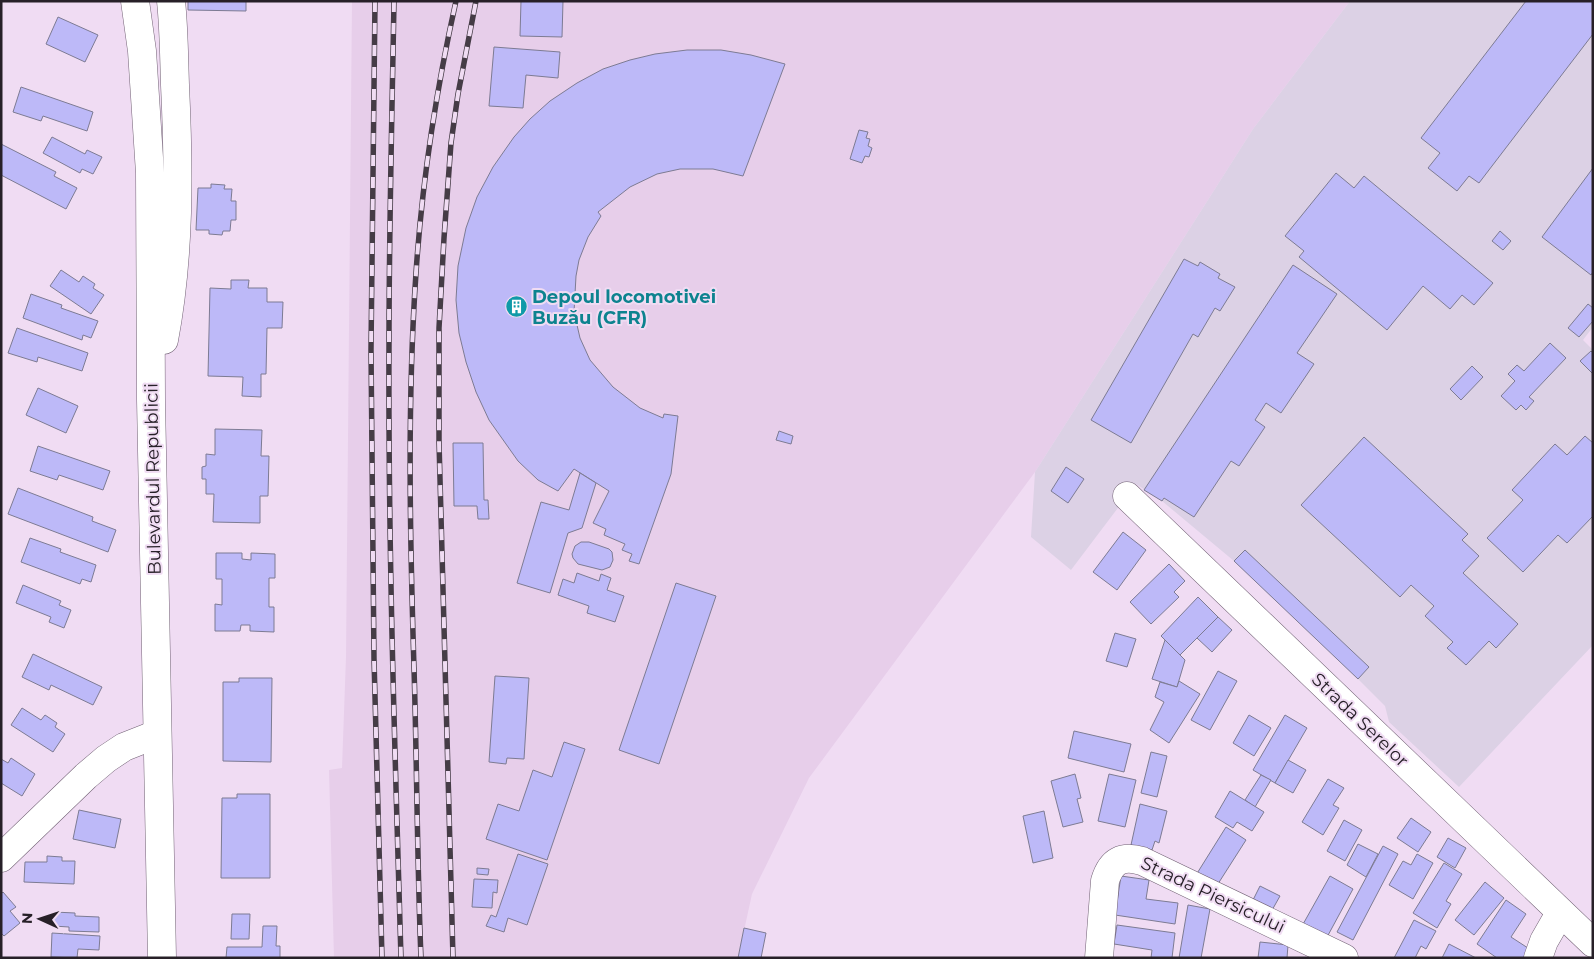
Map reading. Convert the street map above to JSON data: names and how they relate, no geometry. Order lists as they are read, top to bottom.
{
  "streets": {
    "main road": ["Bulevardul Republicii", "Strada Serelor", "Strada Piersicului"]
  },
  "places": {
    "building": ["Depoul locomotivei Buzău (CFR)"]
  },
  "north": "left"
}
